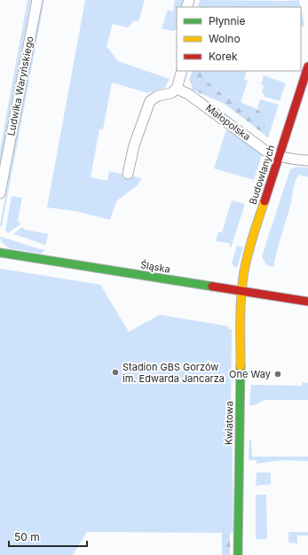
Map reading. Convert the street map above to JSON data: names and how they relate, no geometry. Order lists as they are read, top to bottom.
{
  "streets": {
    "street": [
      "Ludwika Waryńskiego",
      "Małopolska",
      "Budowlanych",
      "Śląska",
      "Kwiatowa"
    ]
  },
  "crossings": [
    ["Małopolska", "Budowlanych"],
    ["Budowlanych", "Śląska"],
    ["Budowlanych", "Kwiatowa"],
    ["Śląska", "Kwiatowa"]
  ],
  "places": ["Stadion GBS Gorzów im. Edwarda Jancarza", "One Way"],
  "legend": ["Płynnie", "Wolno", "Korek"],
  "scale_bar": "50 m"
}
